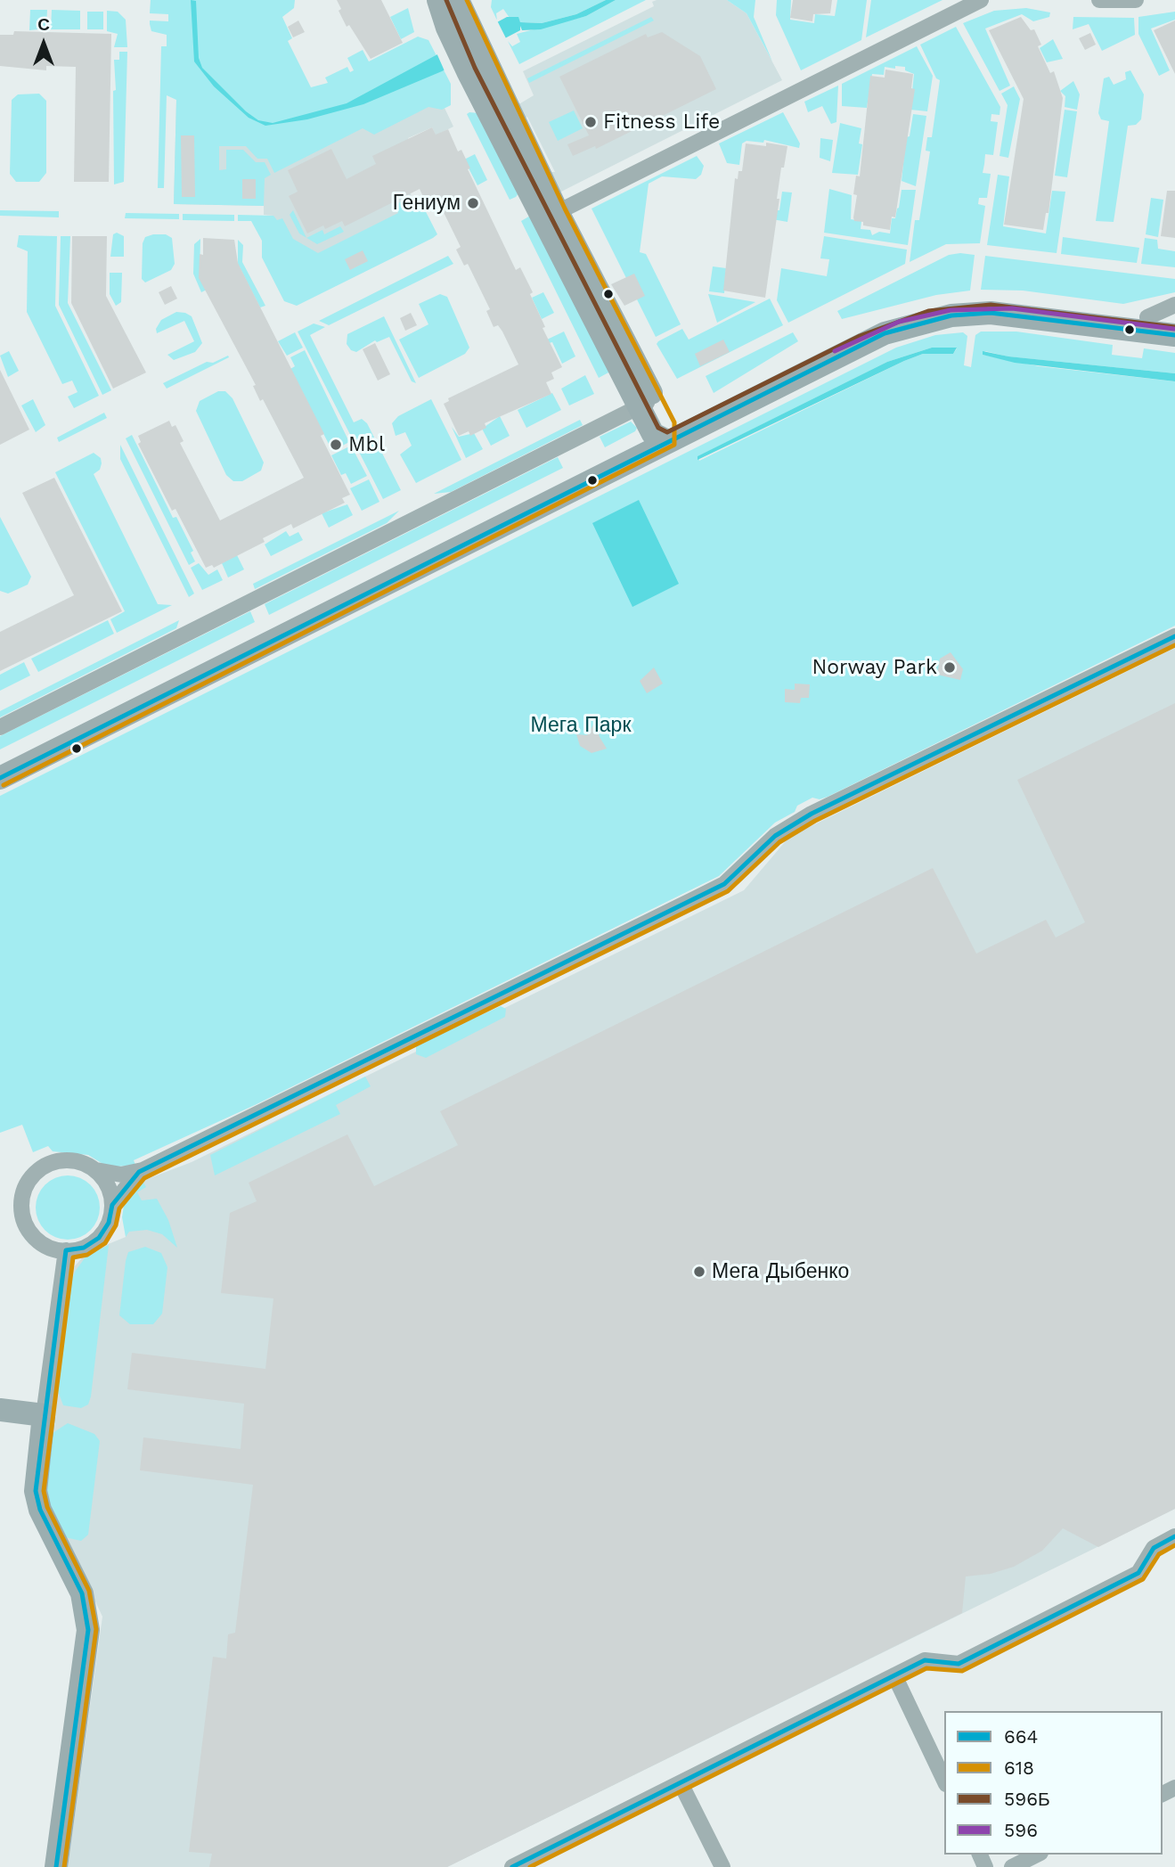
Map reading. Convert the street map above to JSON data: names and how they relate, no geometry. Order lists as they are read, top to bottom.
{
  "parks": ["Мега Парк"],
  "places": [
    "Fitness Life",
    "Гениум",
    "Mbl",
    "Norway Park",
    "Мега Дыбенко"
  ],
  "lines": [
    "transit line 618",
    "transit line 596Б",
    "transit line 596",
    "transit line 664"
  ],
  "legend": [
    "664",
    "618",
    "596Б",
    "596"
  ],
  "north": "top"
}
